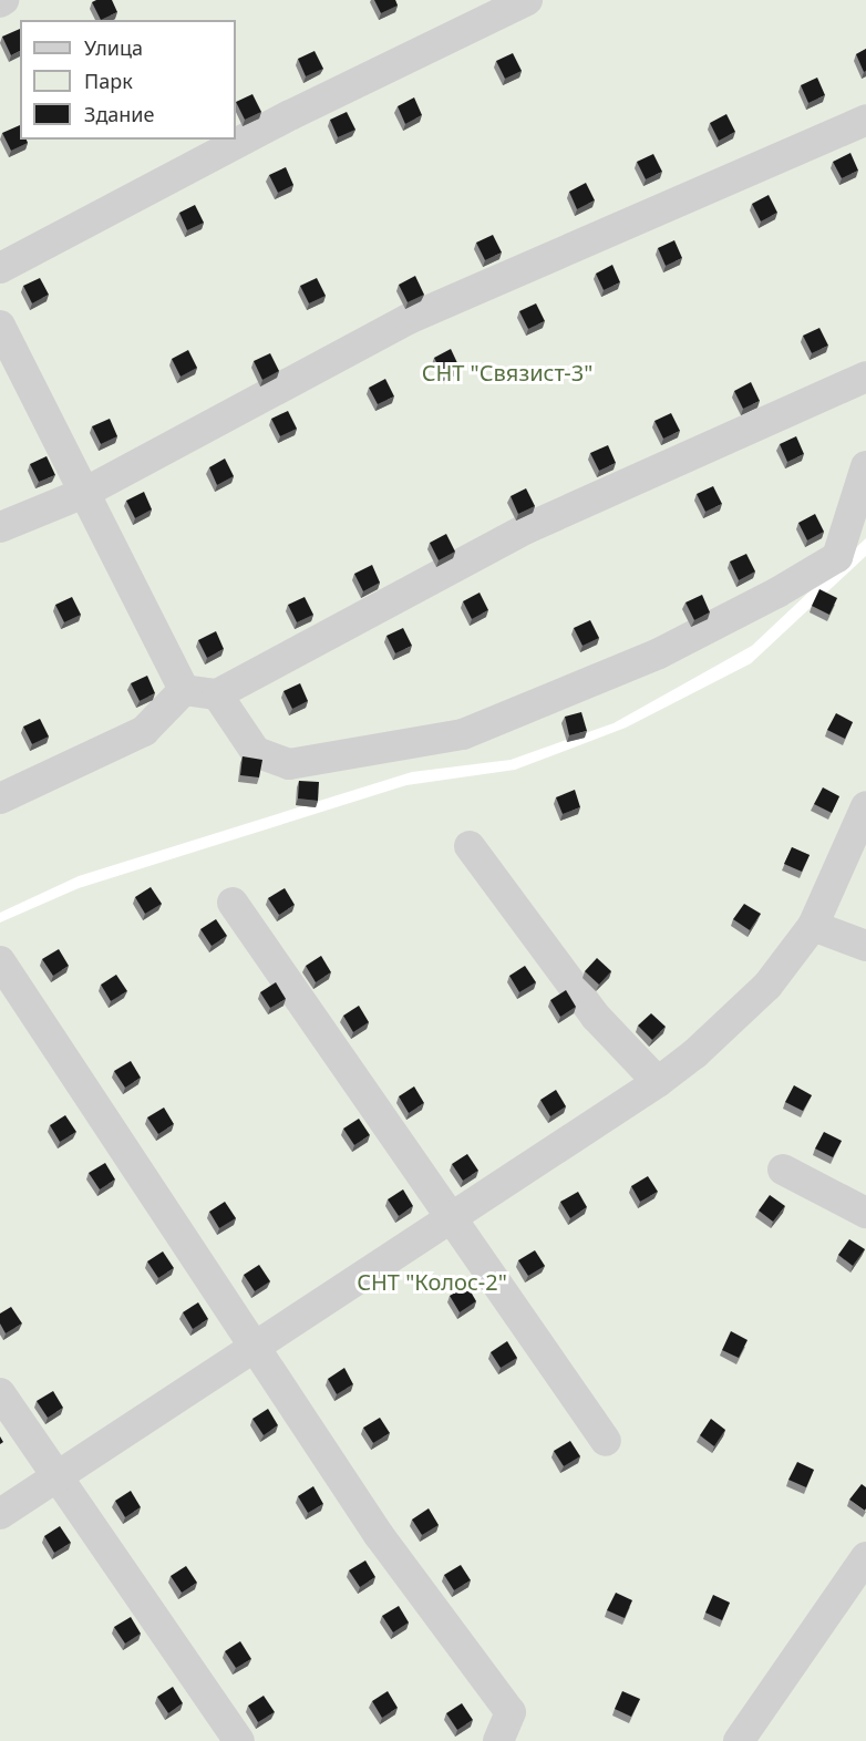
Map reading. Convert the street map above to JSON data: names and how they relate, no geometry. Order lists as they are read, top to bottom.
{
  "parks": ["СНТ \"Связист-3\"", "СНТ \"Колос-2\""],
  "legend": ["Улица", "Парк", "Здание"]
}
